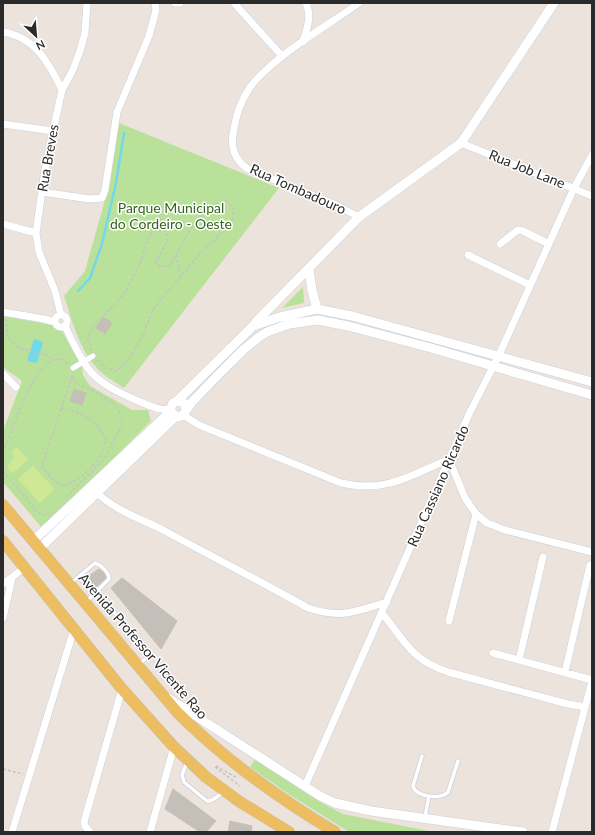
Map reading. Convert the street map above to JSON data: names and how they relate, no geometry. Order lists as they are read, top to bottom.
{
  "streets": {
    "main road": ["Avenida Professor Vicente Rao"],
    "street": [
      "Rua Breves",
      "Rua Job Lane",
      "Rua Tombadouro",
      "Rua Cassiano Ricardo"
    ]
  },
  "crossings": [
    ["Rua Job Lane", "Rua Cassiano Ricardo"]
  ],
  "parks": ["Parque Municipal do Cordeiro - Oeste"],
  "north": "bottom right"
}
